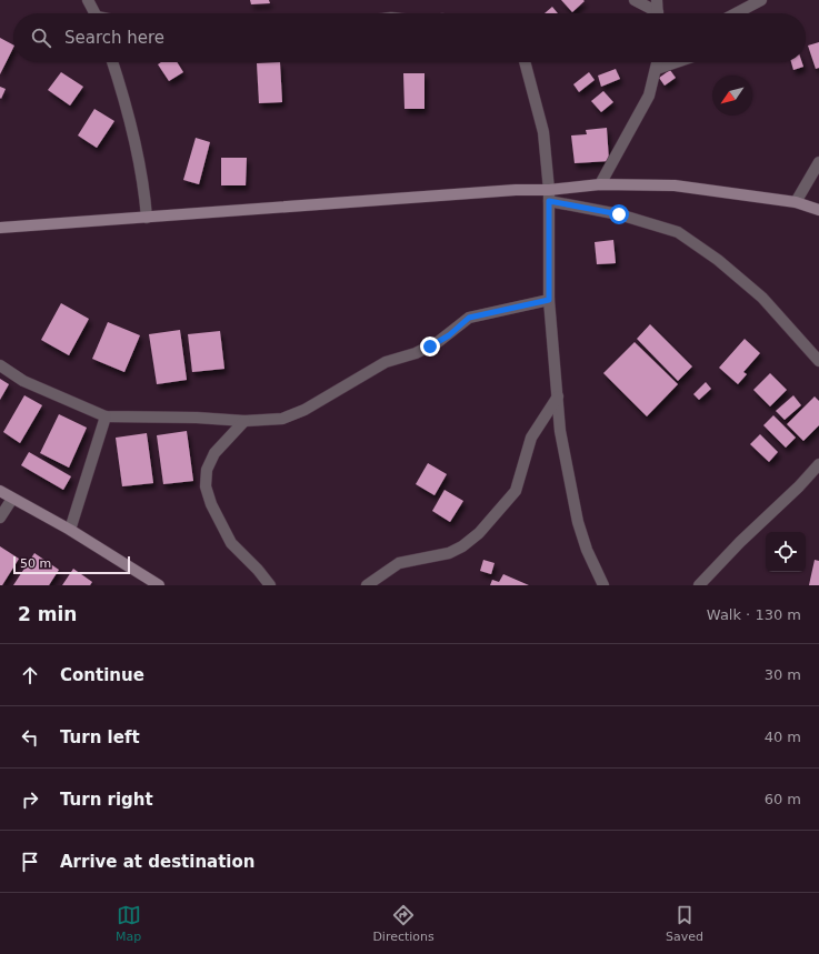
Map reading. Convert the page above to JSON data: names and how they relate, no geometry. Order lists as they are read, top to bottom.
{
  "scale_bar": "50 m",
  "north": "bottom left",
  "page": {
    "search": "Search here",
    "scale": "50 m",
    "heading": ["2 min", "Walk · 130 m"],
    "list": [
      ["Continue", "30 m"],
      ["Turn left", "40 m"],
      ["Turn right", "60 m"],
      "Arrive at destination"
    ],
    "nav": ["Map", "Directions", "Saved"]
  }
}
